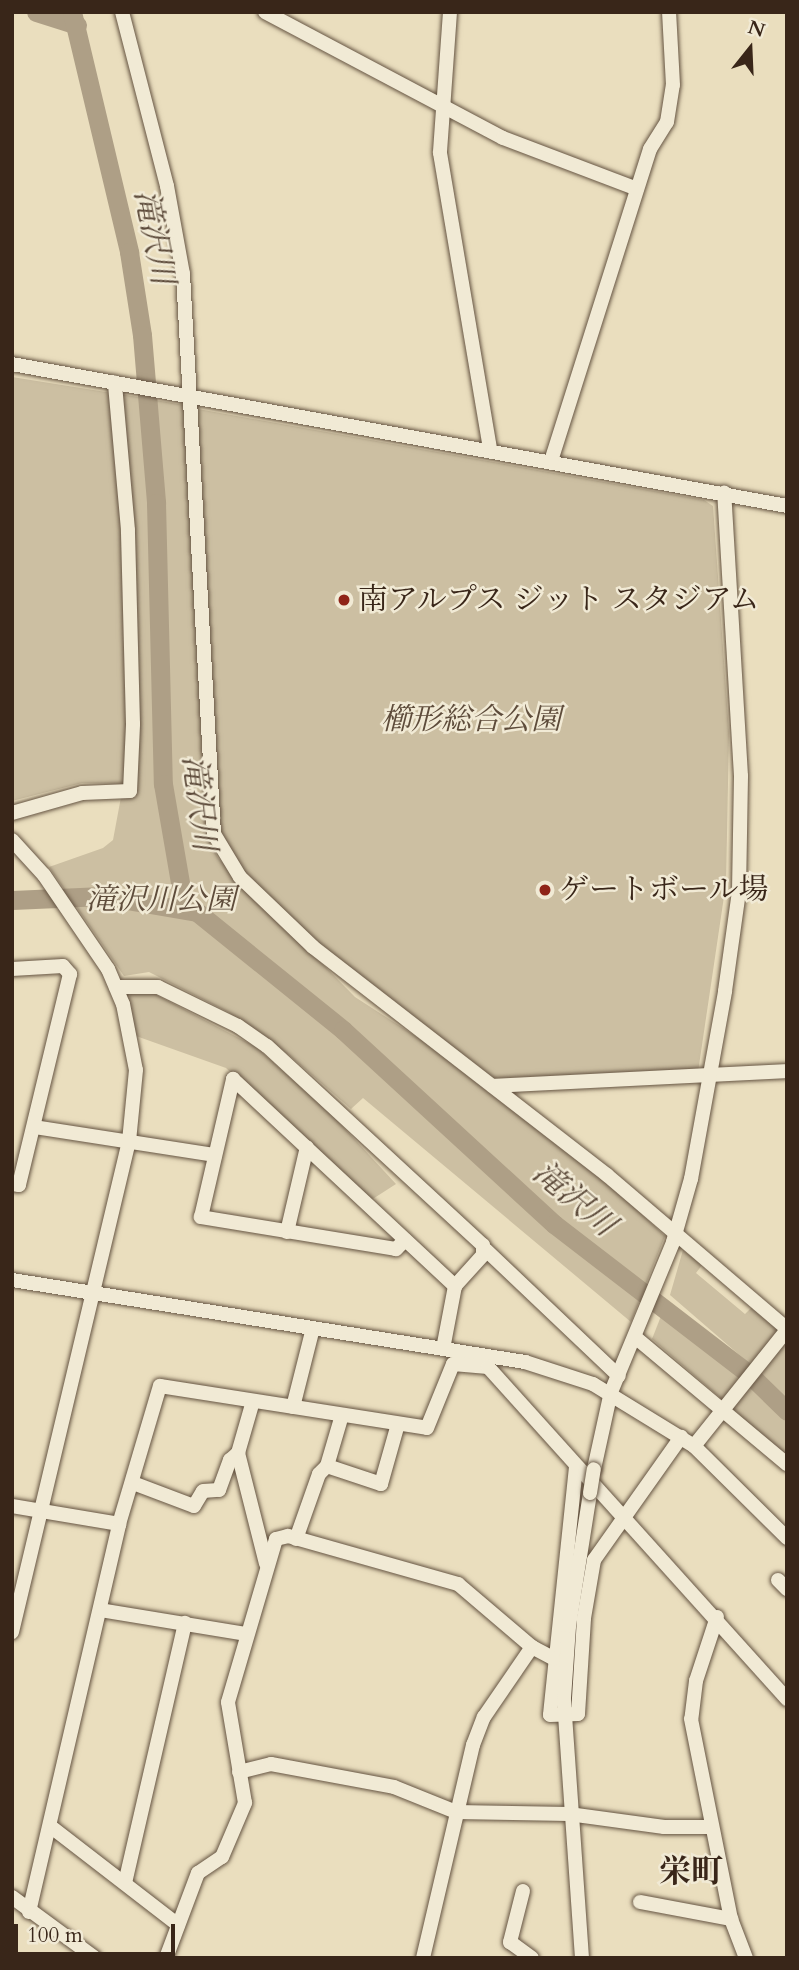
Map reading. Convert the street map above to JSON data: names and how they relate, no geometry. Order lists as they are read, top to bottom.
{
  "districts": ["栄町"],
  "water": ["滝沢川"],
  "parks": ["櫛形総合公園", "滝沢川公園"],
  "places": ["南アルプス ジット スタジアム", "ゲートボール場"],
  "scale_bar": "100 m",
  "north": "top"
}
